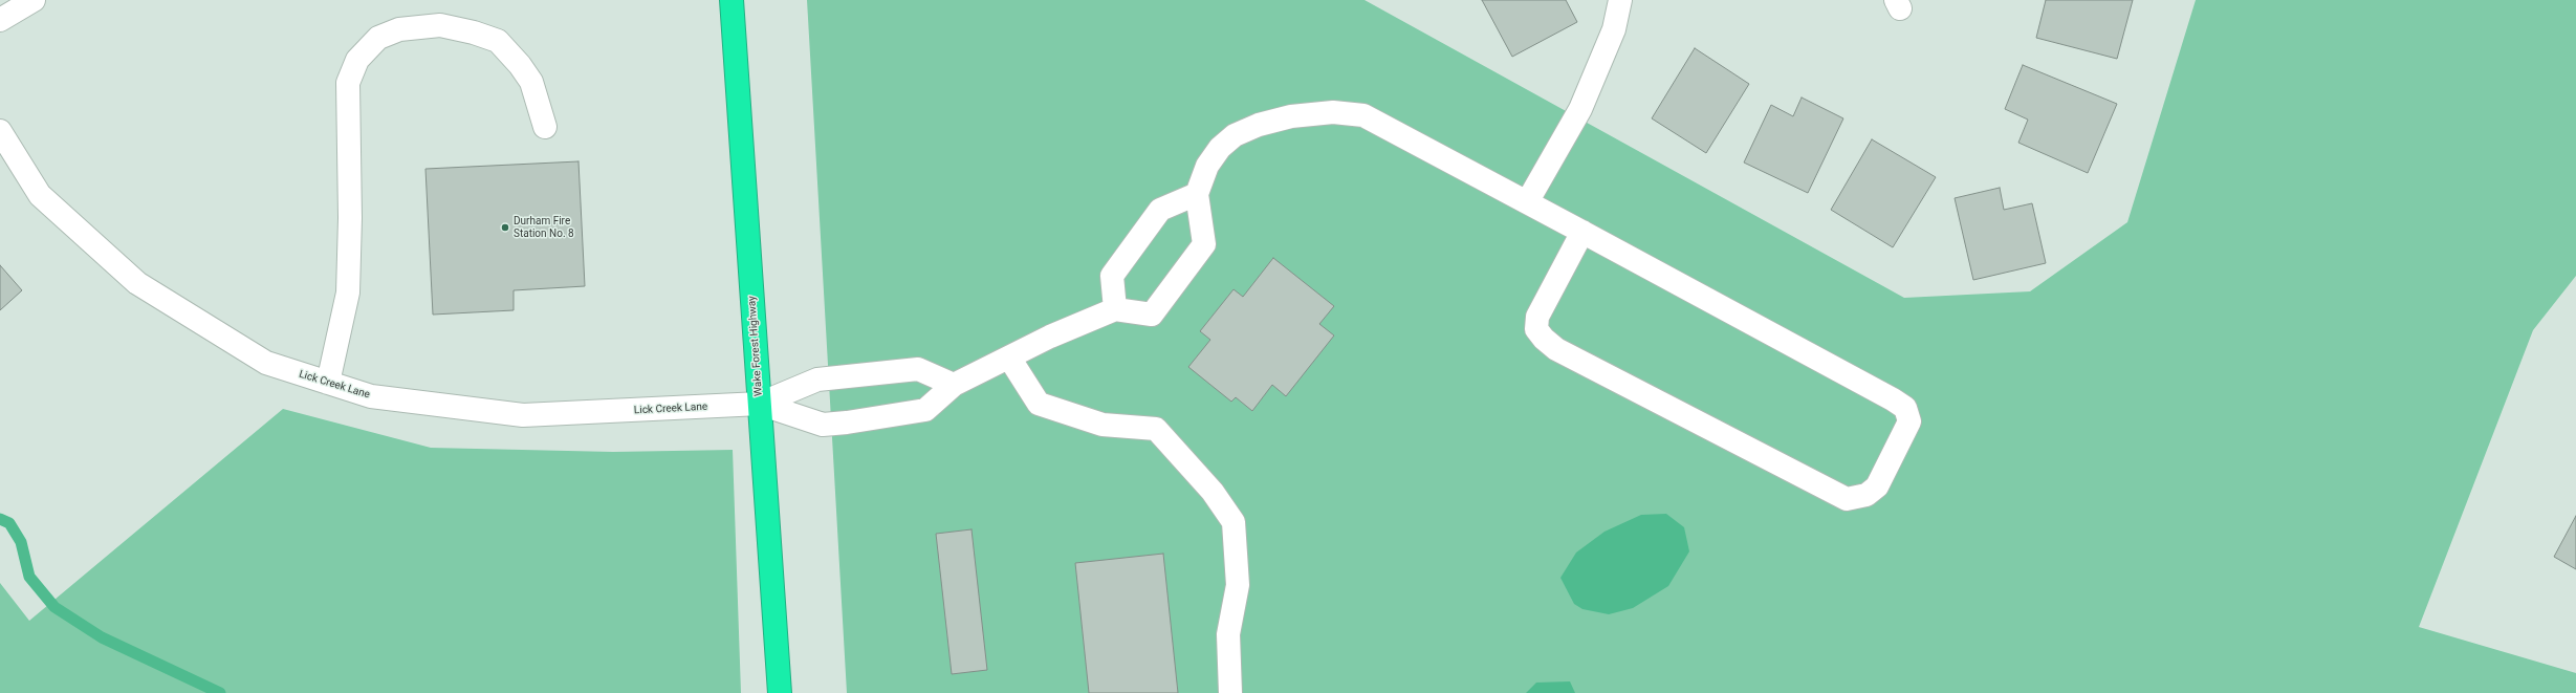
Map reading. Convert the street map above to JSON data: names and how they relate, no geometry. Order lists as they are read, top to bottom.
{
  "streets": {
    "highway": ["Wake Forest Highway"],
    "street": ["Lick Creek Lane"]
  },
  "crossings": [
    ["Wake Forest Highway", "Lick Creek Lane"]
  ],
  "places": ["Durham Fire Station No. 8"]
}
